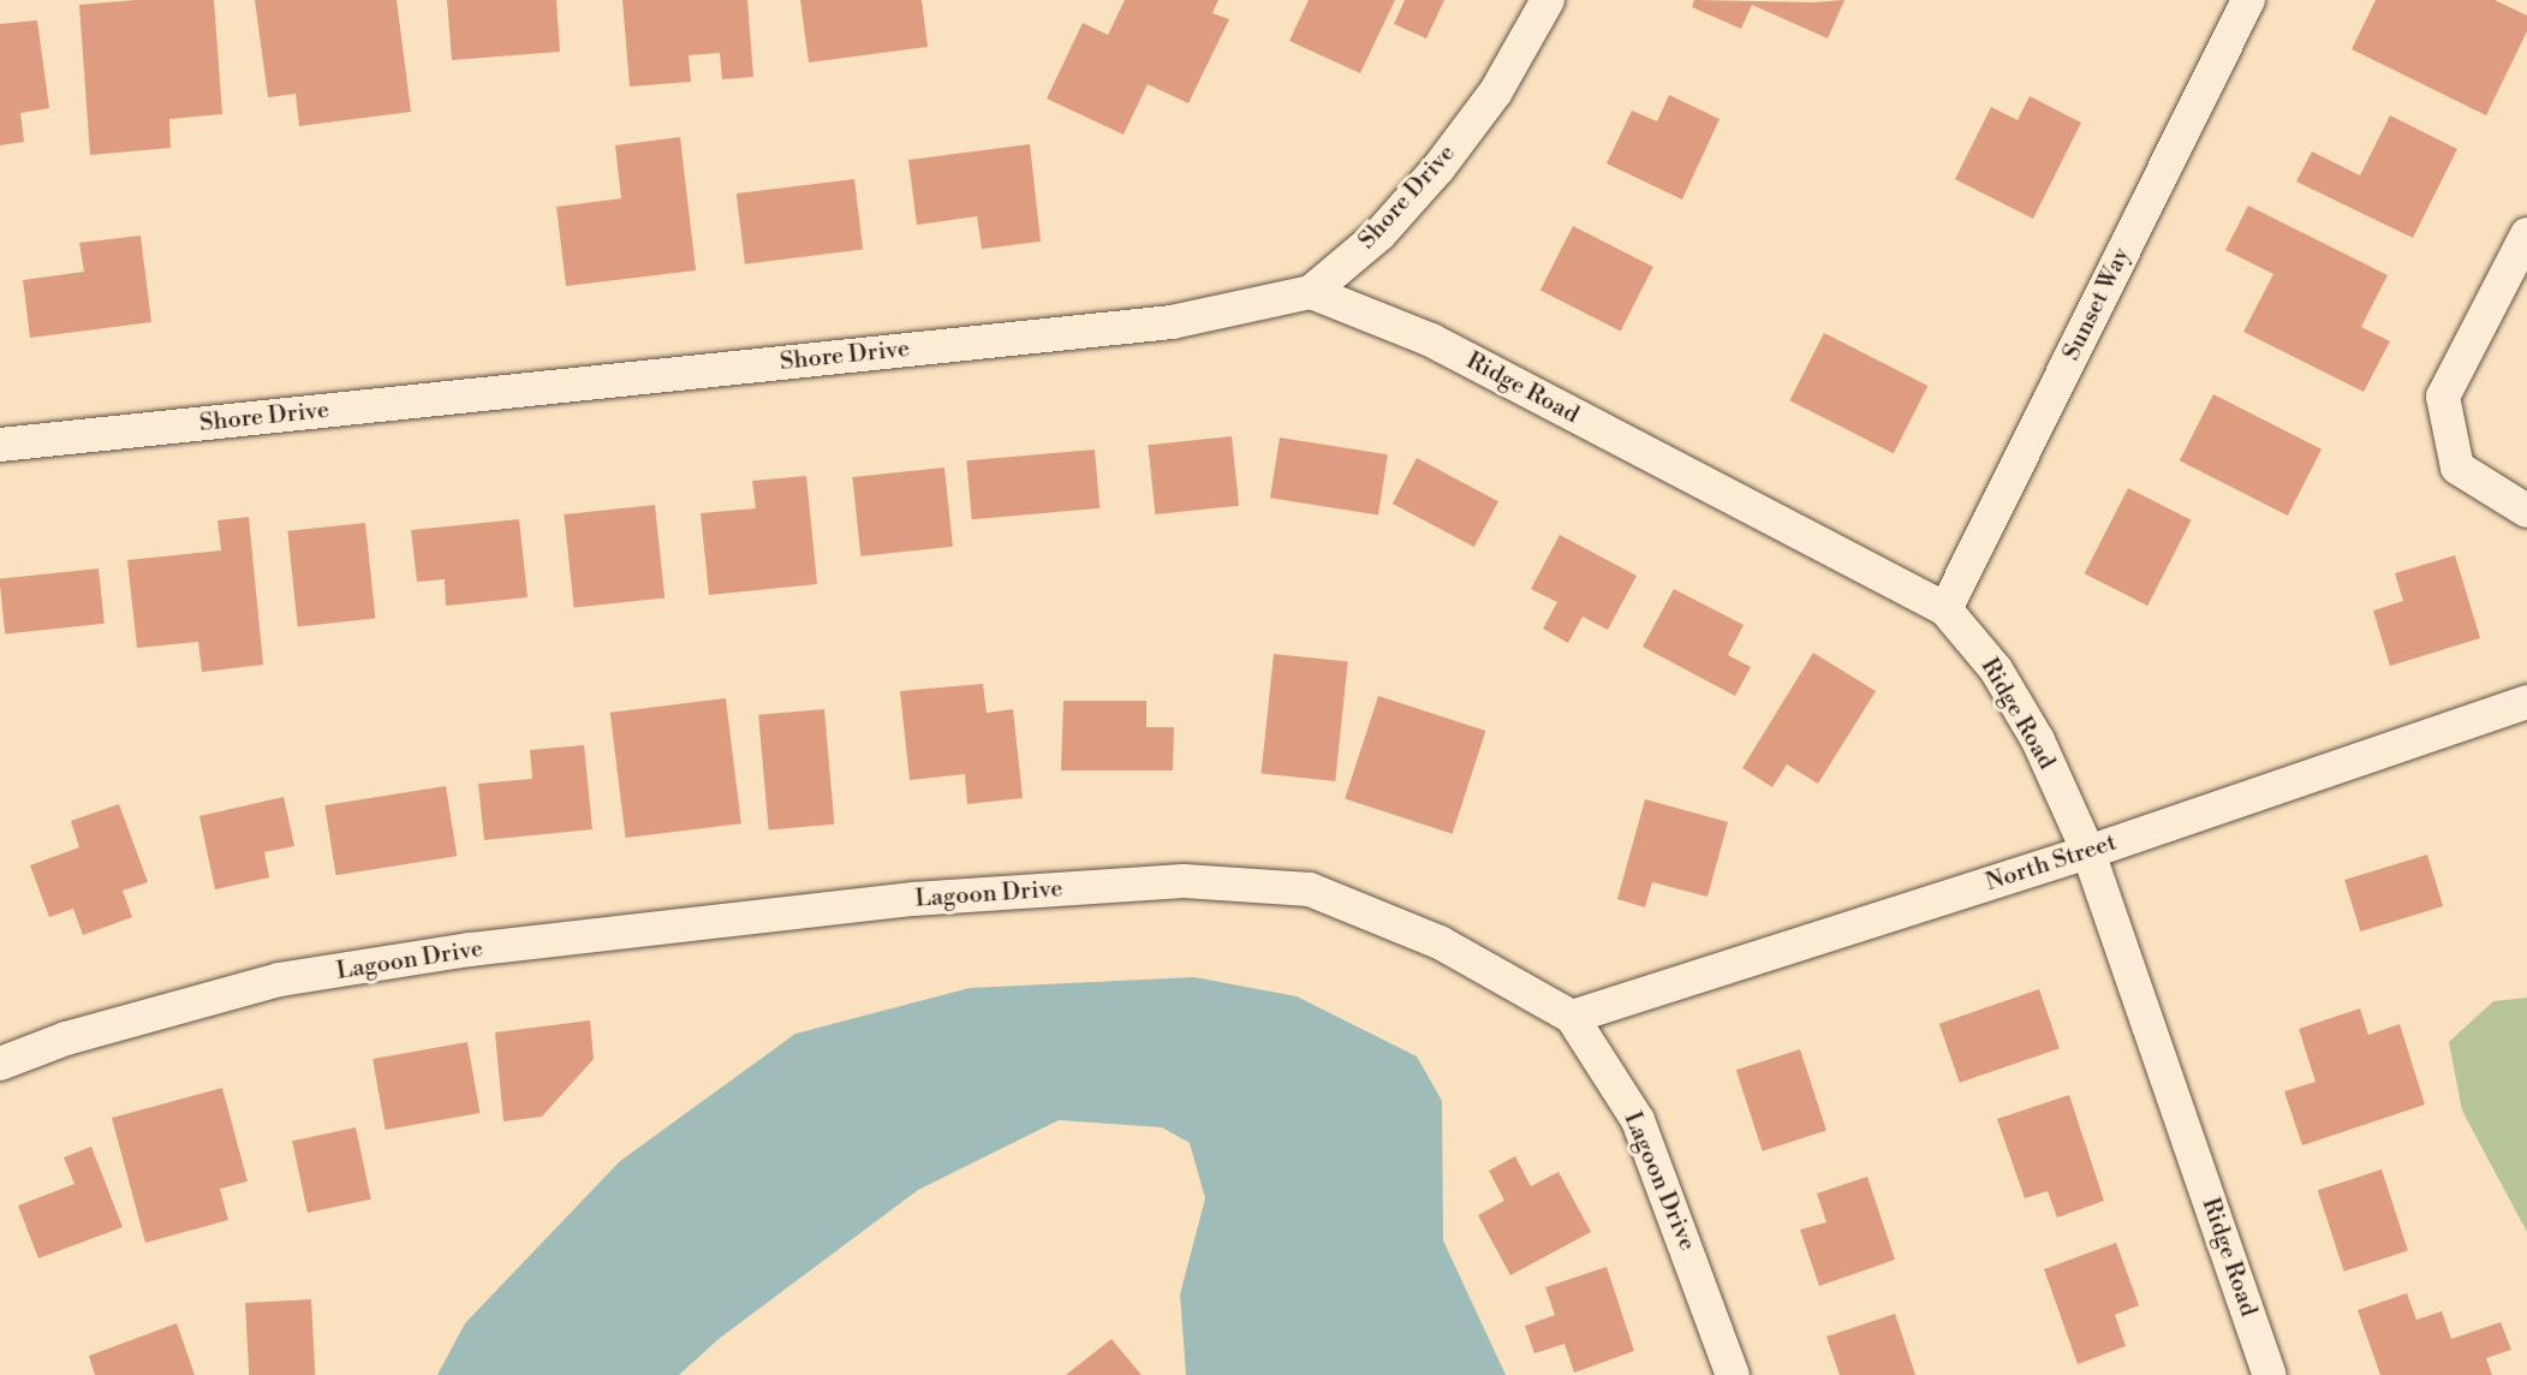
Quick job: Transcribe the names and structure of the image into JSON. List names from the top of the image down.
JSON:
{
  "streets": {
    "street": [
      "Shore Drive",
      "Sunset Way",
      "Ridge Road",
      "North Street",
      "Lagoon Drive"
    ]
  },
  "crossings": [
    ["Shore Drive", "Ridge Road"],
    ["Sunset Way", "Ridge Road"],
    ["Ridge Road", "North Street"],
    ["North Street", "Lagoon Drive"]
  ]
}
